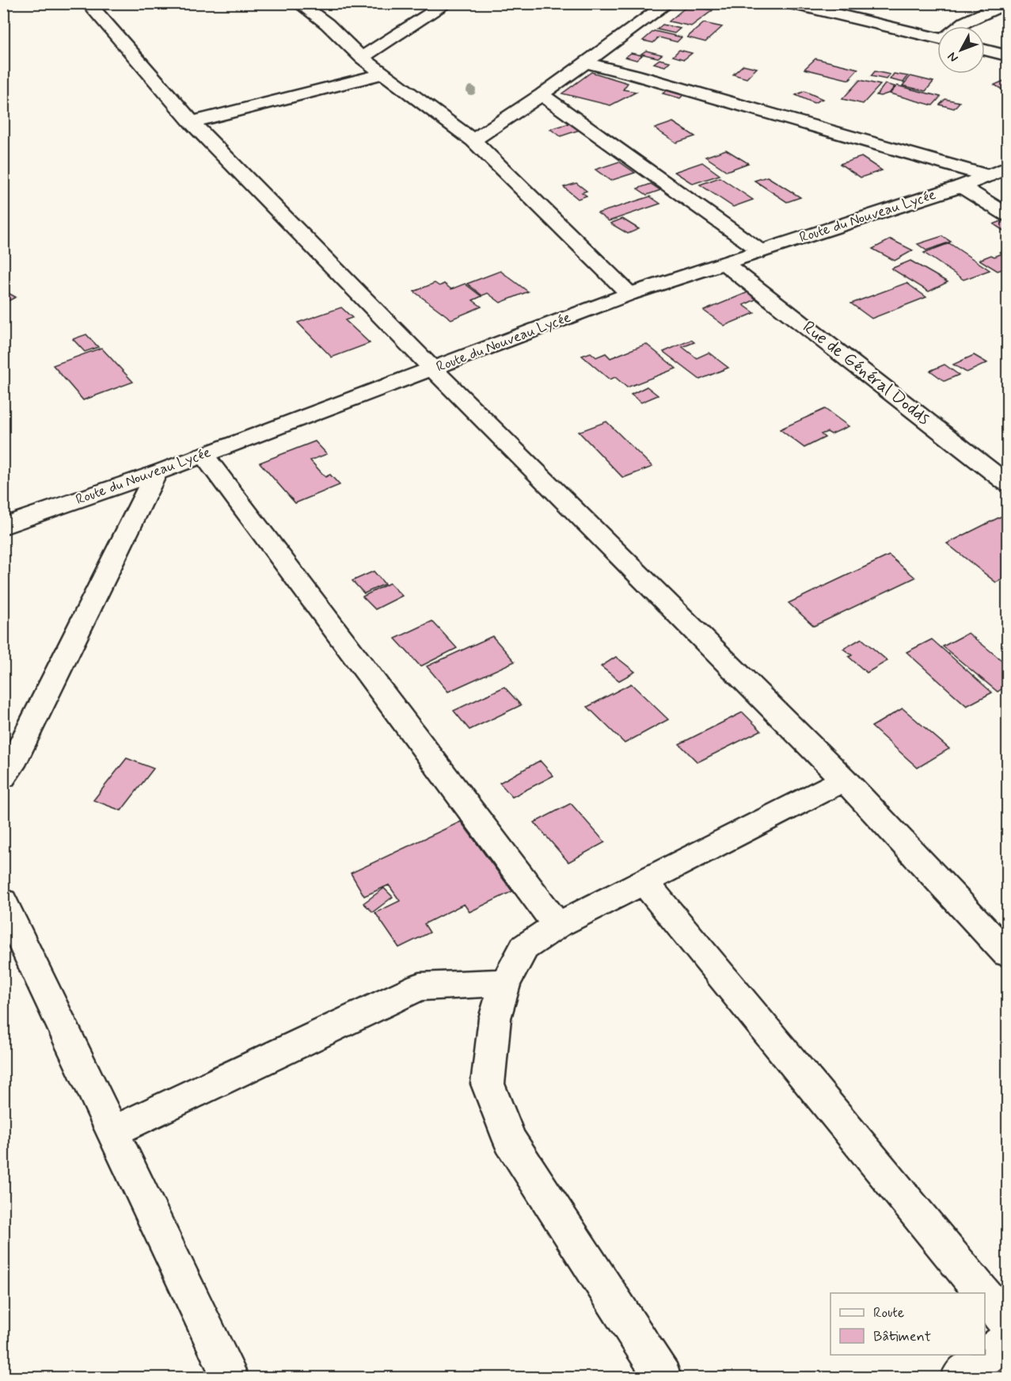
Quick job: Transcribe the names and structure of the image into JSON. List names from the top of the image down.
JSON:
{
  "streets": {
    "street": ["Route du Nouveau Lycée", "Rue de Général Dodds"]
  },
  "crossings": [
    ["Route du Nouveau Lycée", "Rue de Général Dodds"]
  ],
  "legend": ["Route", "Bâtiment"],
  "north": "bottom left"
}
